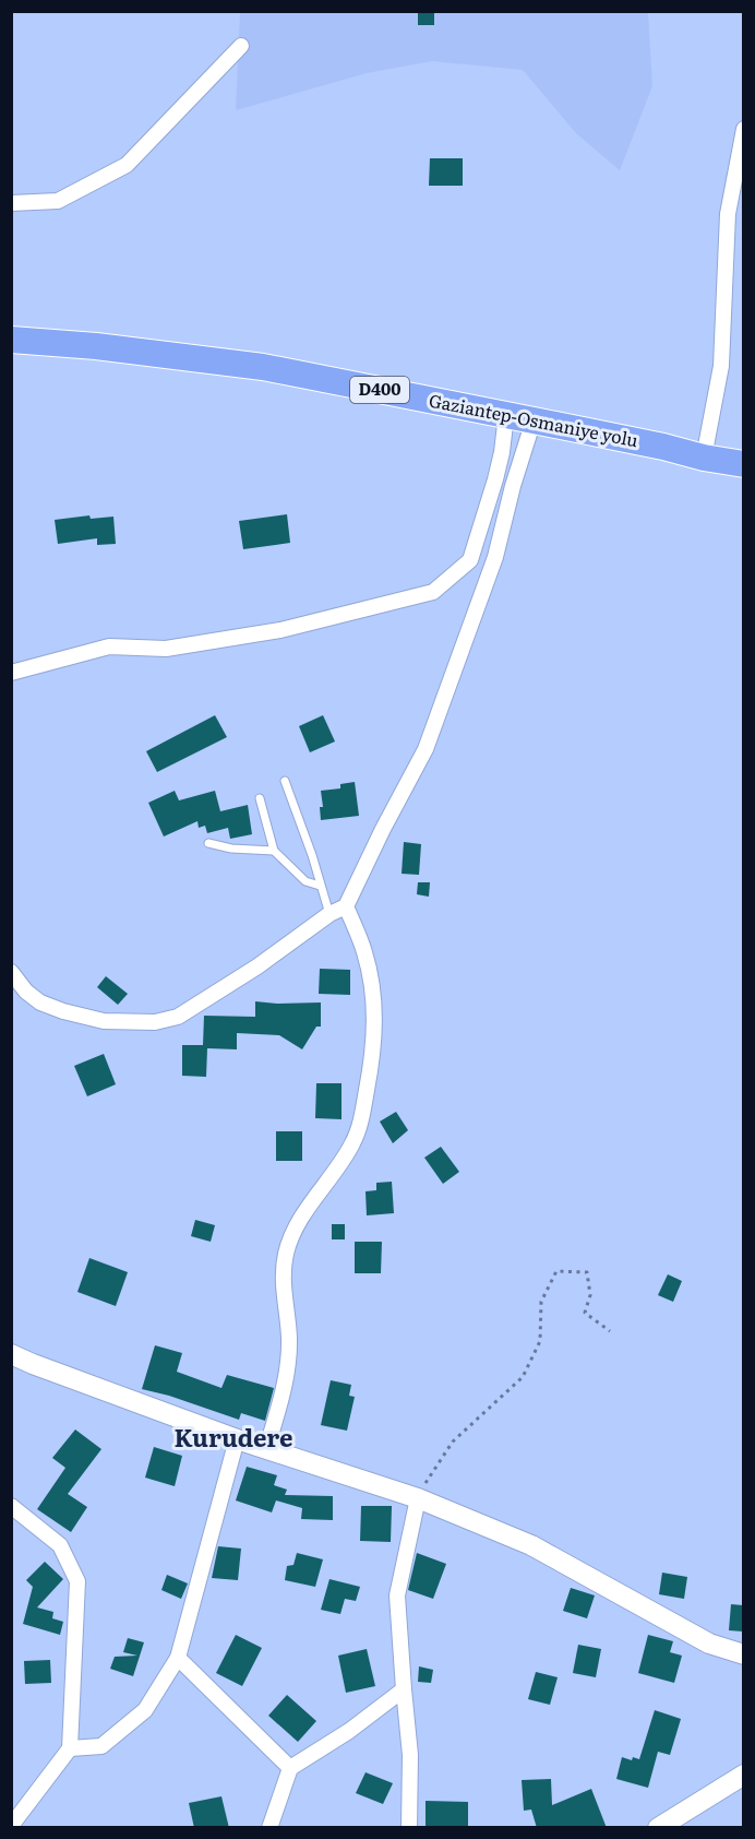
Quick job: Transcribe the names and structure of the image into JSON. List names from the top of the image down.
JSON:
{
  "streets": {
    "highway": ["D400", "Gaziantep-Osmaniye yolu"]
  },
  "districts": ["Kurudere"]
}
